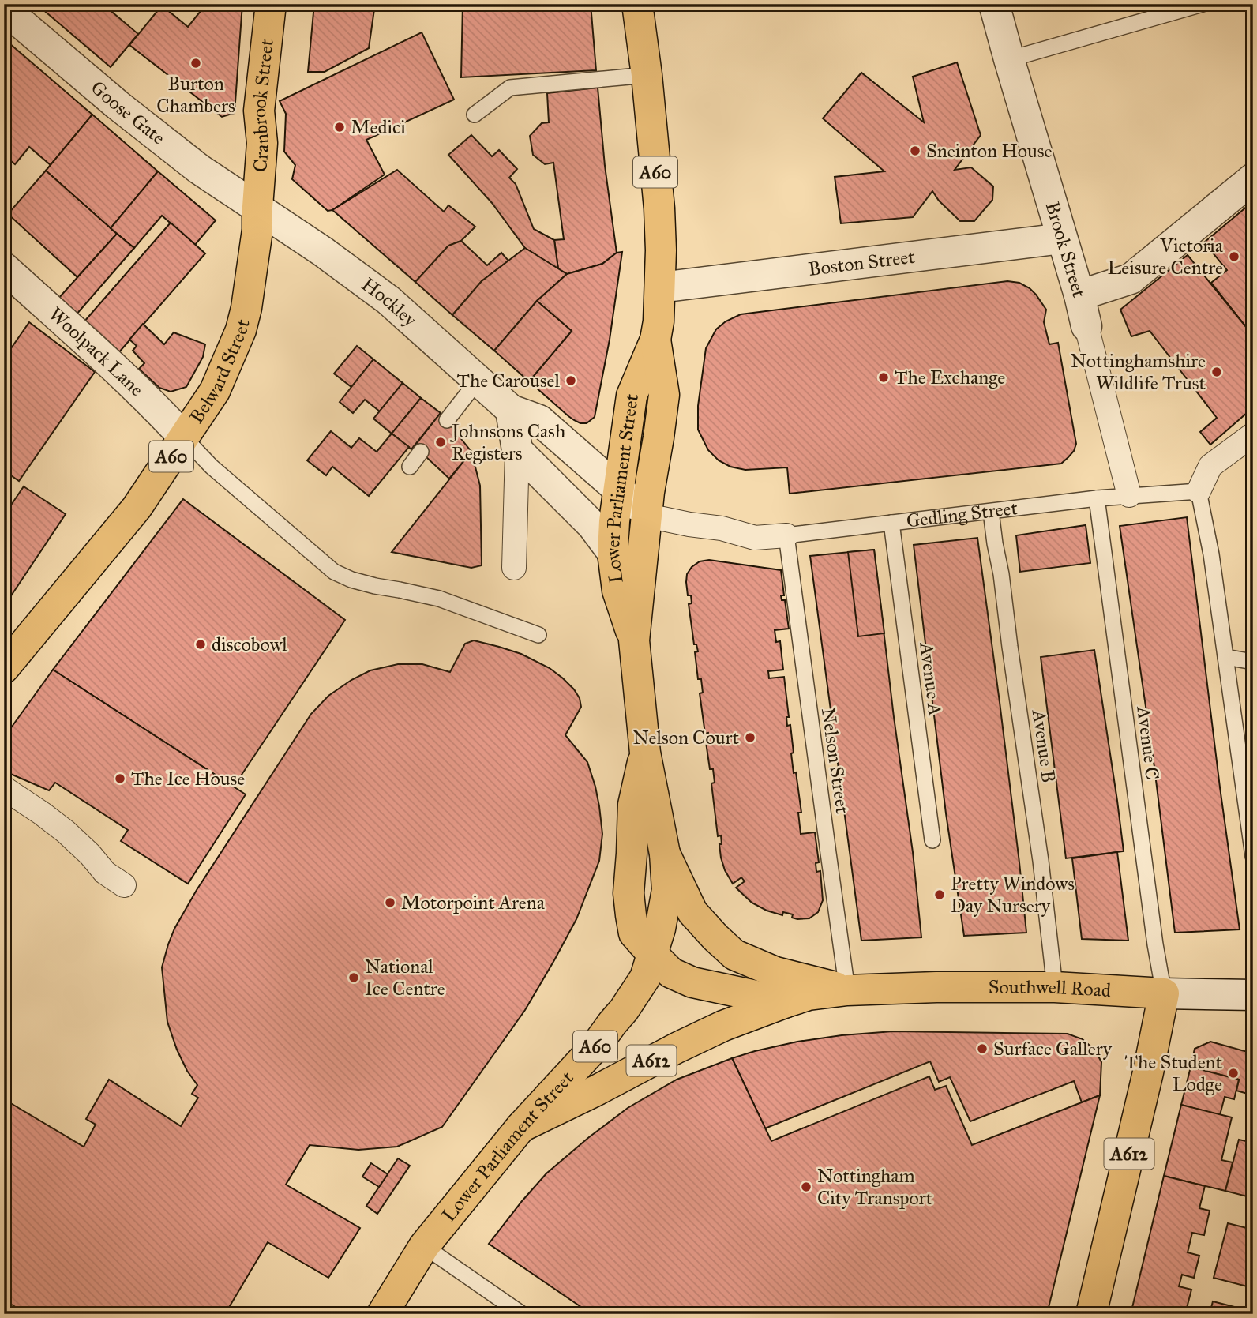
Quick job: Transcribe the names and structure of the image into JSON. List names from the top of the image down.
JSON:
{
  "streets": {
    "main road": [
      "Cranbrook Street",
      "A60",
      "Belward Street",
      "Lower Parliament Street",
      "Southwell Road",
      "A612"
    ],
    "street": [
      "Goose Gate",
      "Brook Street",
      "Boston Street",
      "Hockley",
      "Woolpack Lane",
      "Gedling Street"
    ],
    "lane": [
      "Avenue A",
      "Avenue C",
      "Avenue B",
      "Nelson Street"
    ]
  },
  "crossings": [
    ["Cranbrook Street", "Goose Gate"],
    ["Cranbrook Street", "Hockley"],
    ["Cranbrook Street", "Belward Street"],
    ["Goose Gate", "Hockley"],
    ["Goose Gate", "Belward Street"],
    ["A60", "Lower Parliament Street"],
    ["A60", "A612"],
    ["Brook Street", "Boston Street"],
    ["Brook Street", "Gedling Street"],
    ["Boston Street", "Lower Parliament Street"],
    ["Hockley", "Belward Street"],
    ["Hockley", "Lower Parliament Street"],
    ["Hockley", "Gedling Street"],
    ["Woolpack Lane", "Belward Street"],
    ["Lower Parliament Street", "Gedling Street"],
    ["Lower Parliament Street", "Southwell Road"],
    ["Lower Parliament Street", "A612"],
    ["Gedling Street", "Avenue A"],
    ["Gedling Street", "Avenue C"],
    ["Gedling Street", "Avenue B"],
    ["Gedling Street", "Nelson Street"],
    ["Avenue C", "Southwell Road"],
    ["Avenue C", "A612"],
    ["Avenue B", "Southwell Road"],
    ["Nelson Street", "Southwell Road"],
    ["Southwell Road", "A612"]
  ],
  "places": [
    "Burton Chambers",
    "Medici",
    "Sneinton House",
    "Victoria Leisure Centre",
    "Nottinghamshire Wildlife Trust",
    "The Exchange",
    "The Carousel",
    "Johnsons Cash Registers",
    "discobowl",
    "Nelson Court",
    "The Ice House",
    "Pretty Windows Day Nursery",
    "Motorpoint Arena",
    "National Ice Centre",
    "Surface Gallery",
    "The Student Lodge",
    "Nottingham City Transport"
  ]
}
